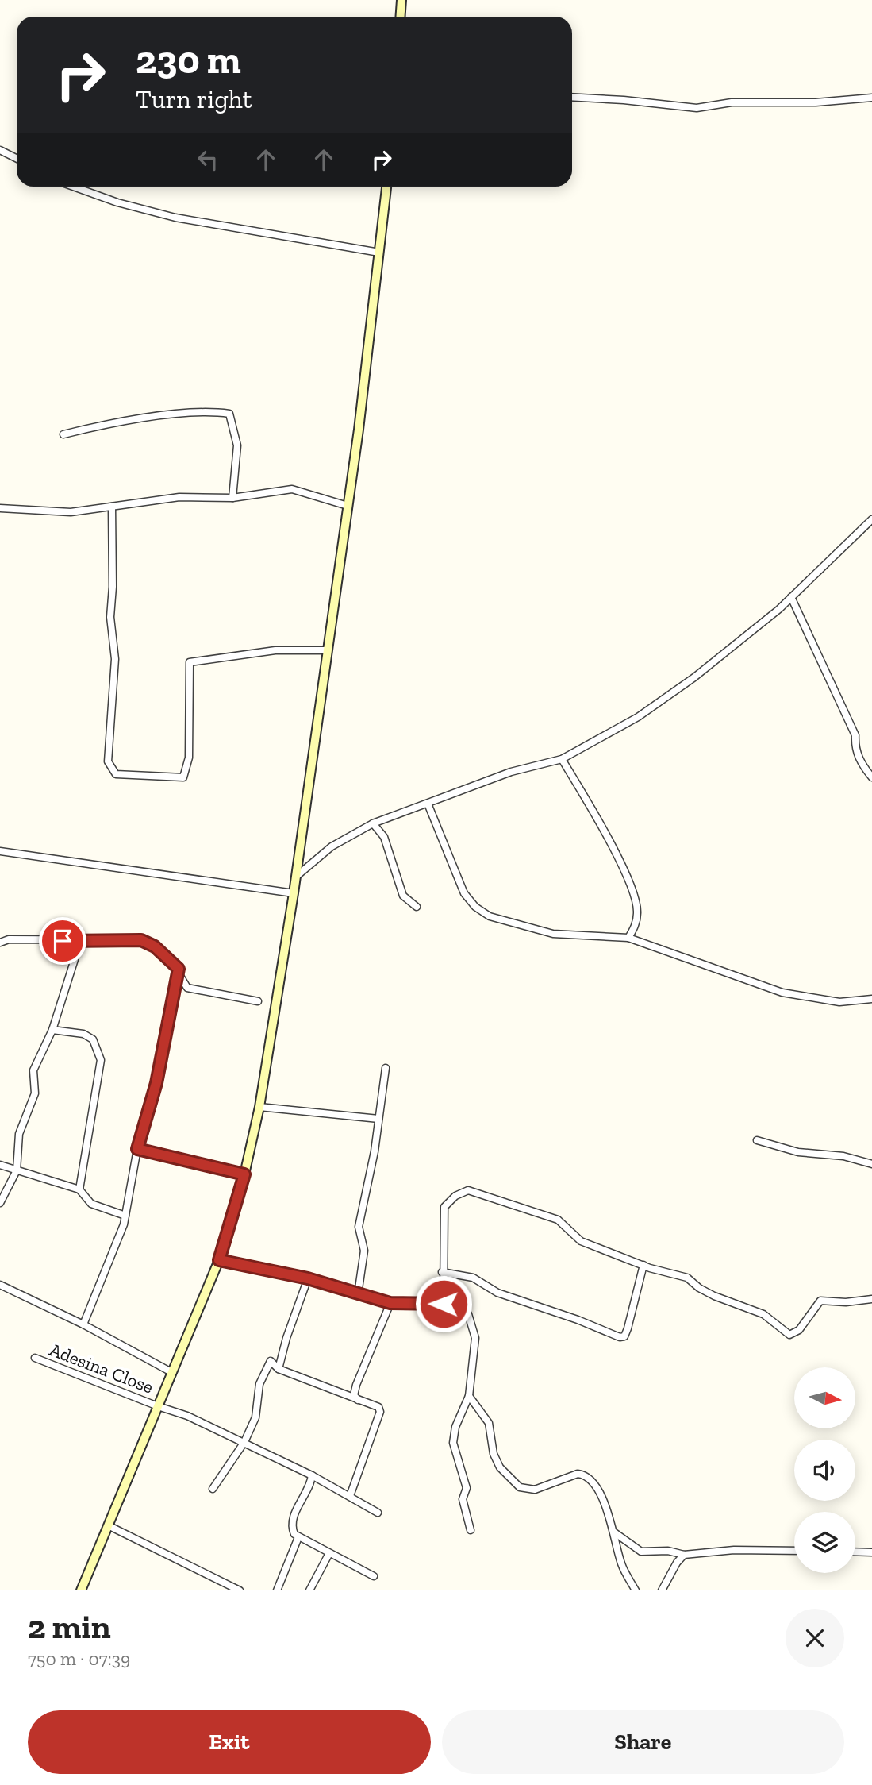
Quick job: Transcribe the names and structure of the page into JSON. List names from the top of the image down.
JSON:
{
  "streets": {
    "street": ["Adesina Close"]
  },
  "north": "right",
  "page": {
    "turn": ["230 m", "Turn right"],
    "heading": ["2 min", "750 m · 07:39"],
    "buttons": ["Exit", "Share"]
  }
}
